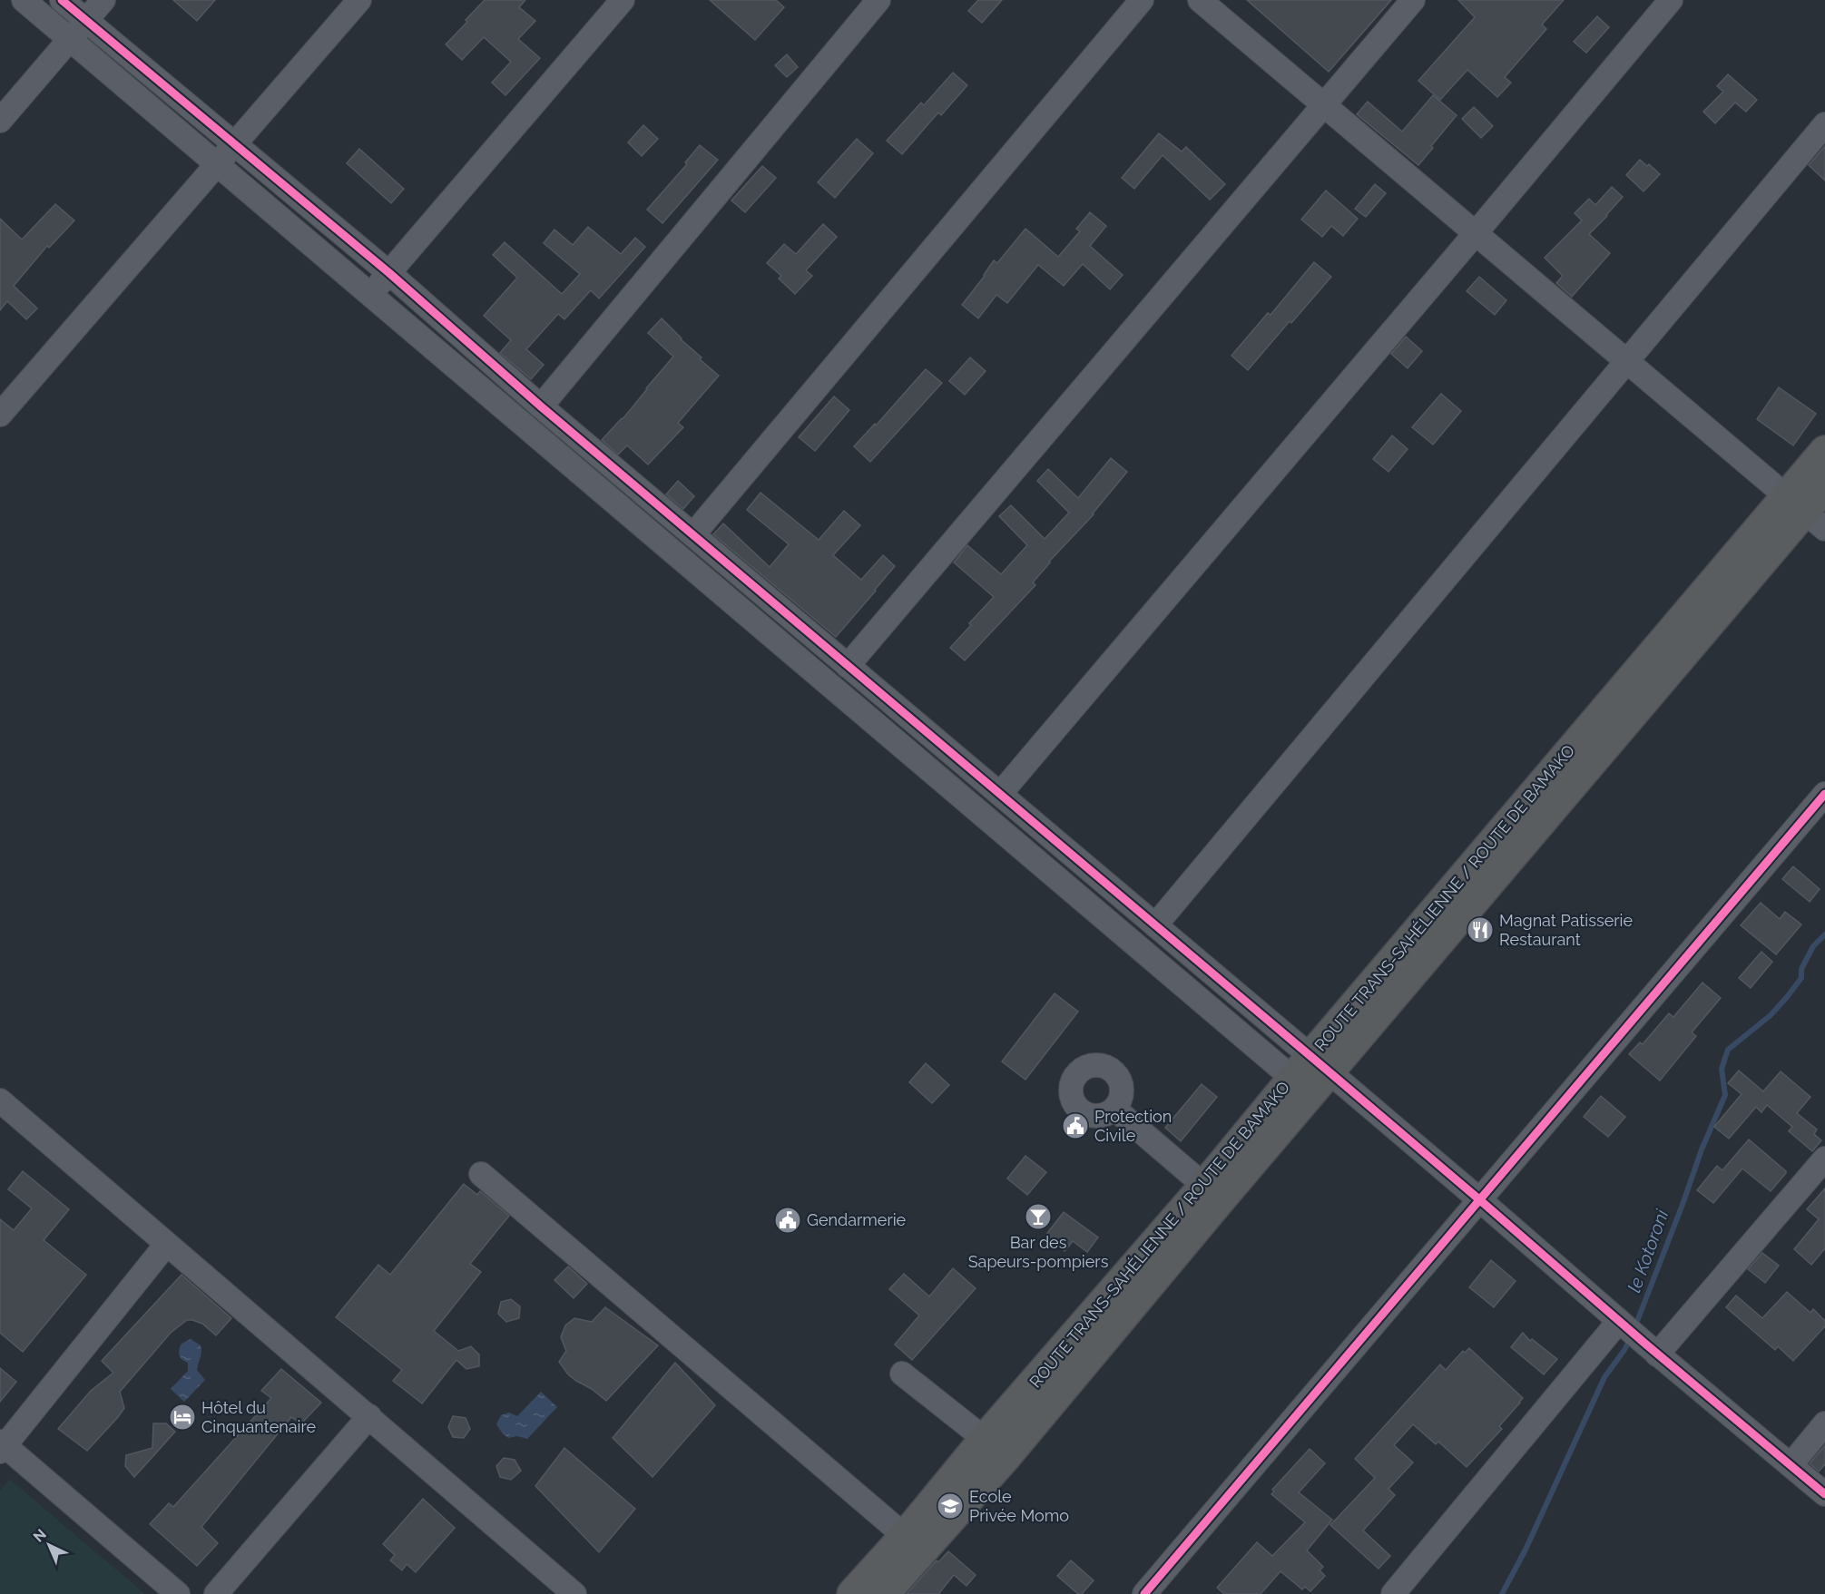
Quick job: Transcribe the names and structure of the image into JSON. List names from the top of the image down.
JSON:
{
  "streets": {
    "highway": ["ROUTE TRANS-SAHÉLIENNE / ROUTE DE BAMAKO"]
  },
  "water": ["le Kotoroni"],
  "places": {
    "restaurant": ["Magnat Patisserie Restaurant"],
    "public building": ["Protection Civile", "Gendarmerie"],
    "bar": ["Bar des Sapeurs-pompiers"],
    "hotel": ["Hôtel du Cinquantenaire"],
    "school or university": ["Ecole Privée Momo"]
  },
  "north": "top left"
}
